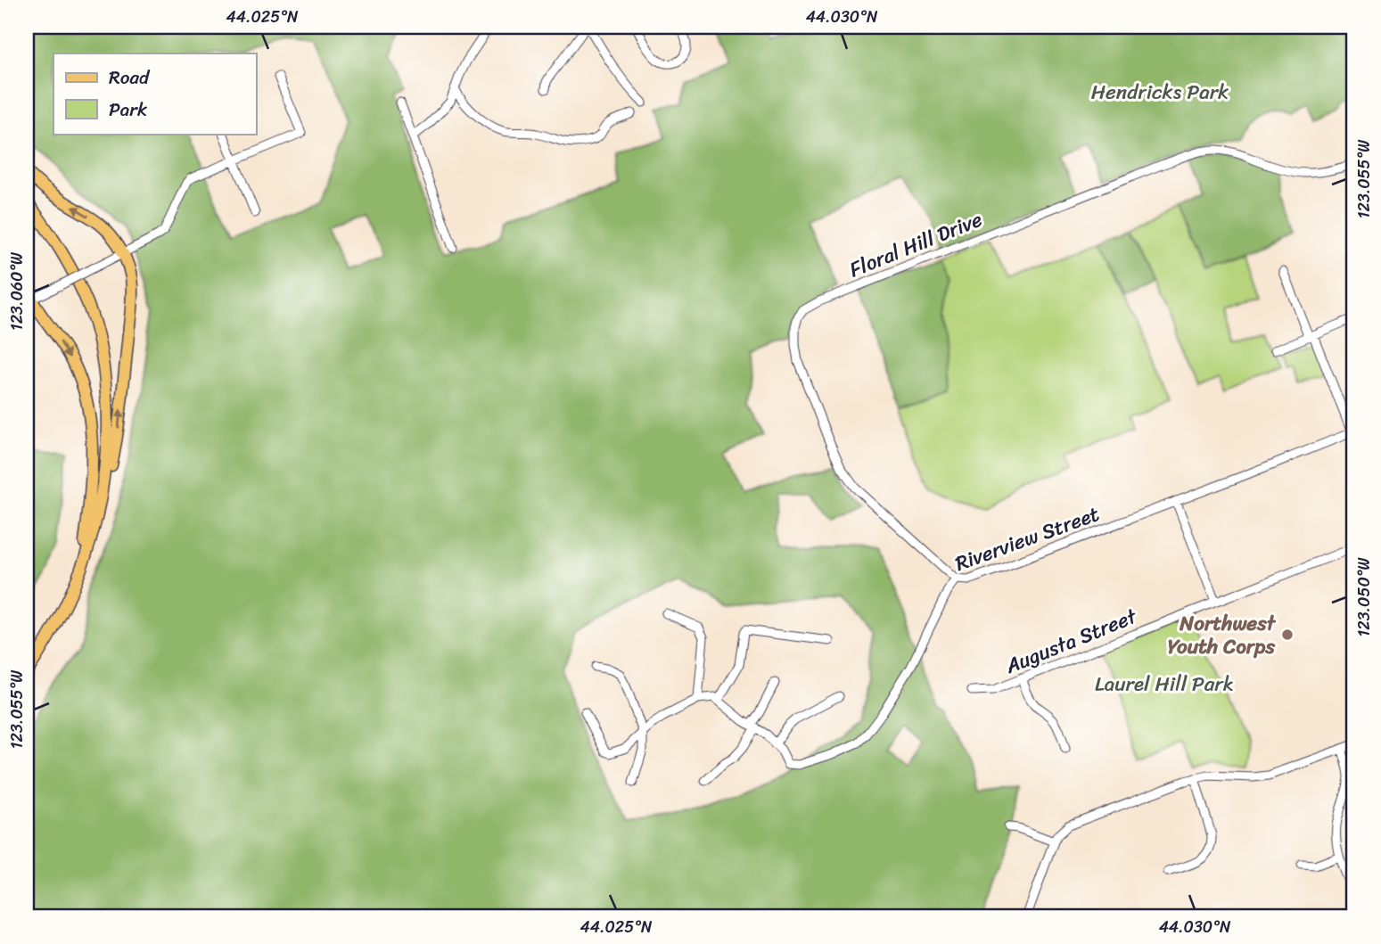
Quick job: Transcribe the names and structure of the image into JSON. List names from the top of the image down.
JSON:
{
  "streets": {
    "street": ["Floral Hill Drive", "Riverview Street", "Augusta Street"]
  },
  "crossings": [
    ["Floral Hill Drive", "Riverview Street"]
  ],
  "parks": ["Hendricks Park", "Laurel Hill Park"],
  "places": ["Northwest Youth Corps"],
  "legend": ["Road", "Park"],
  "coordinates": [
    "44.025°N",
    "44.030°N",
    "123.055°W",
    "123.060°W",
    "123.050°W"
  ]
}
